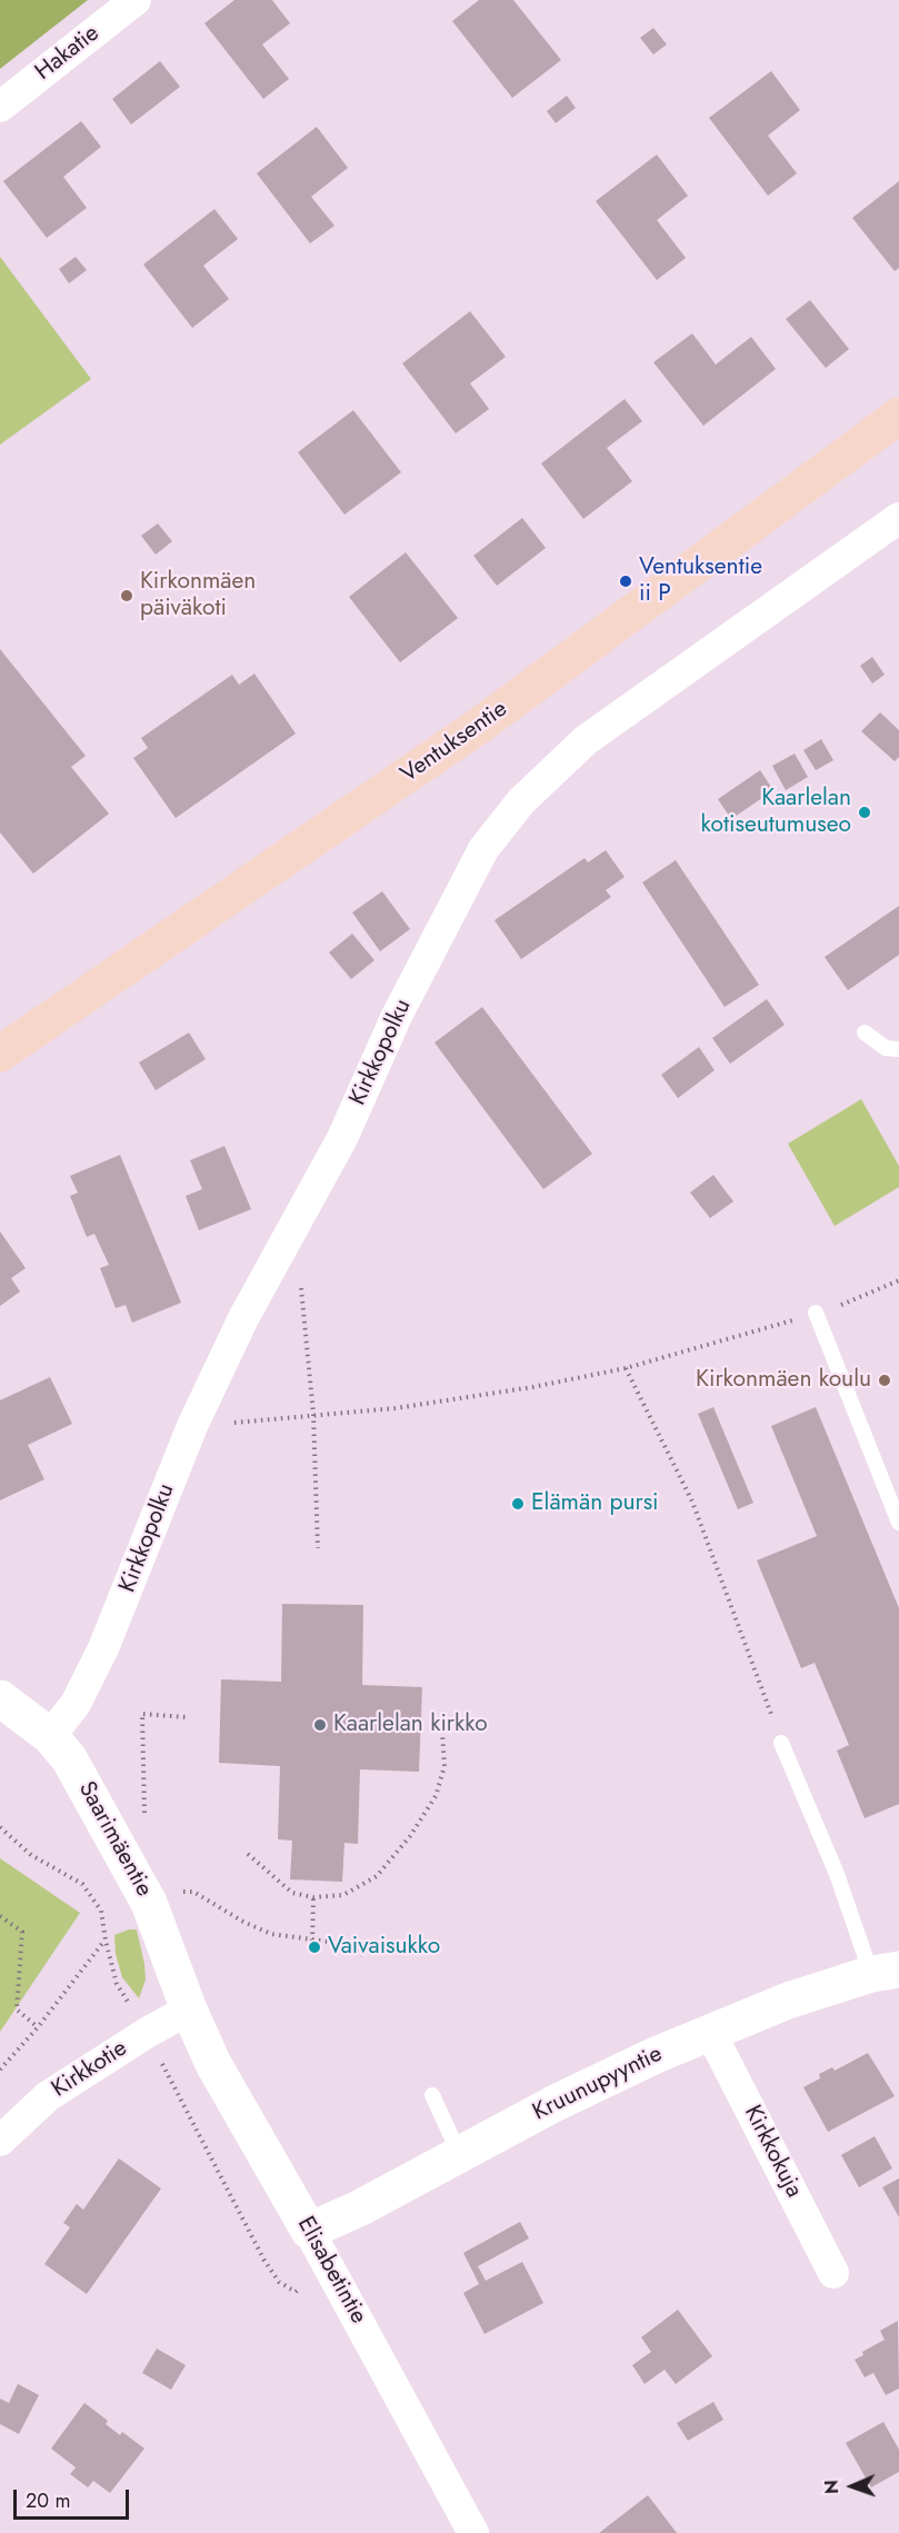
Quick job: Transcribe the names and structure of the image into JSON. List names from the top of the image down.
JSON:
{
  "streets": {
    "main road": ["Ventuksentie"],
    "street": [
      "Hakatie",
      "Kirkkopolku",
      "Saarimäentie",
      "Kirkkotie",
      "Kruunupyyntie",
      "Kirkkokuja",
      "Elisabetintie"
    ]
  },
  "crossings": [
    ["Kirkkopolku", "Saarimäentie"],
    ["Saarimäentie", "Kirkkotie"],
    ["Saarimäentie", "Elisabetintie"],
    ["Kirkkotie", "Elisabetintie"],
    ["Kruunupyyntie", "Kirkkokuja"],
    ["Kruunupyyntie", "Elisabetintie"]
  ],
  "places": [
    "Ventuksentie ii P",
    "Kirkonmäen päiväkoti",
    "Kaarlelan kotiseutumuseo",
    "Kirkonmäen koulu",
    "Elämän pursi",
    "Kaarlelan kirkko",
    "Vaivaisukko"
  ],
  "scale_bar": "20 m",
  "north": "left"
}
